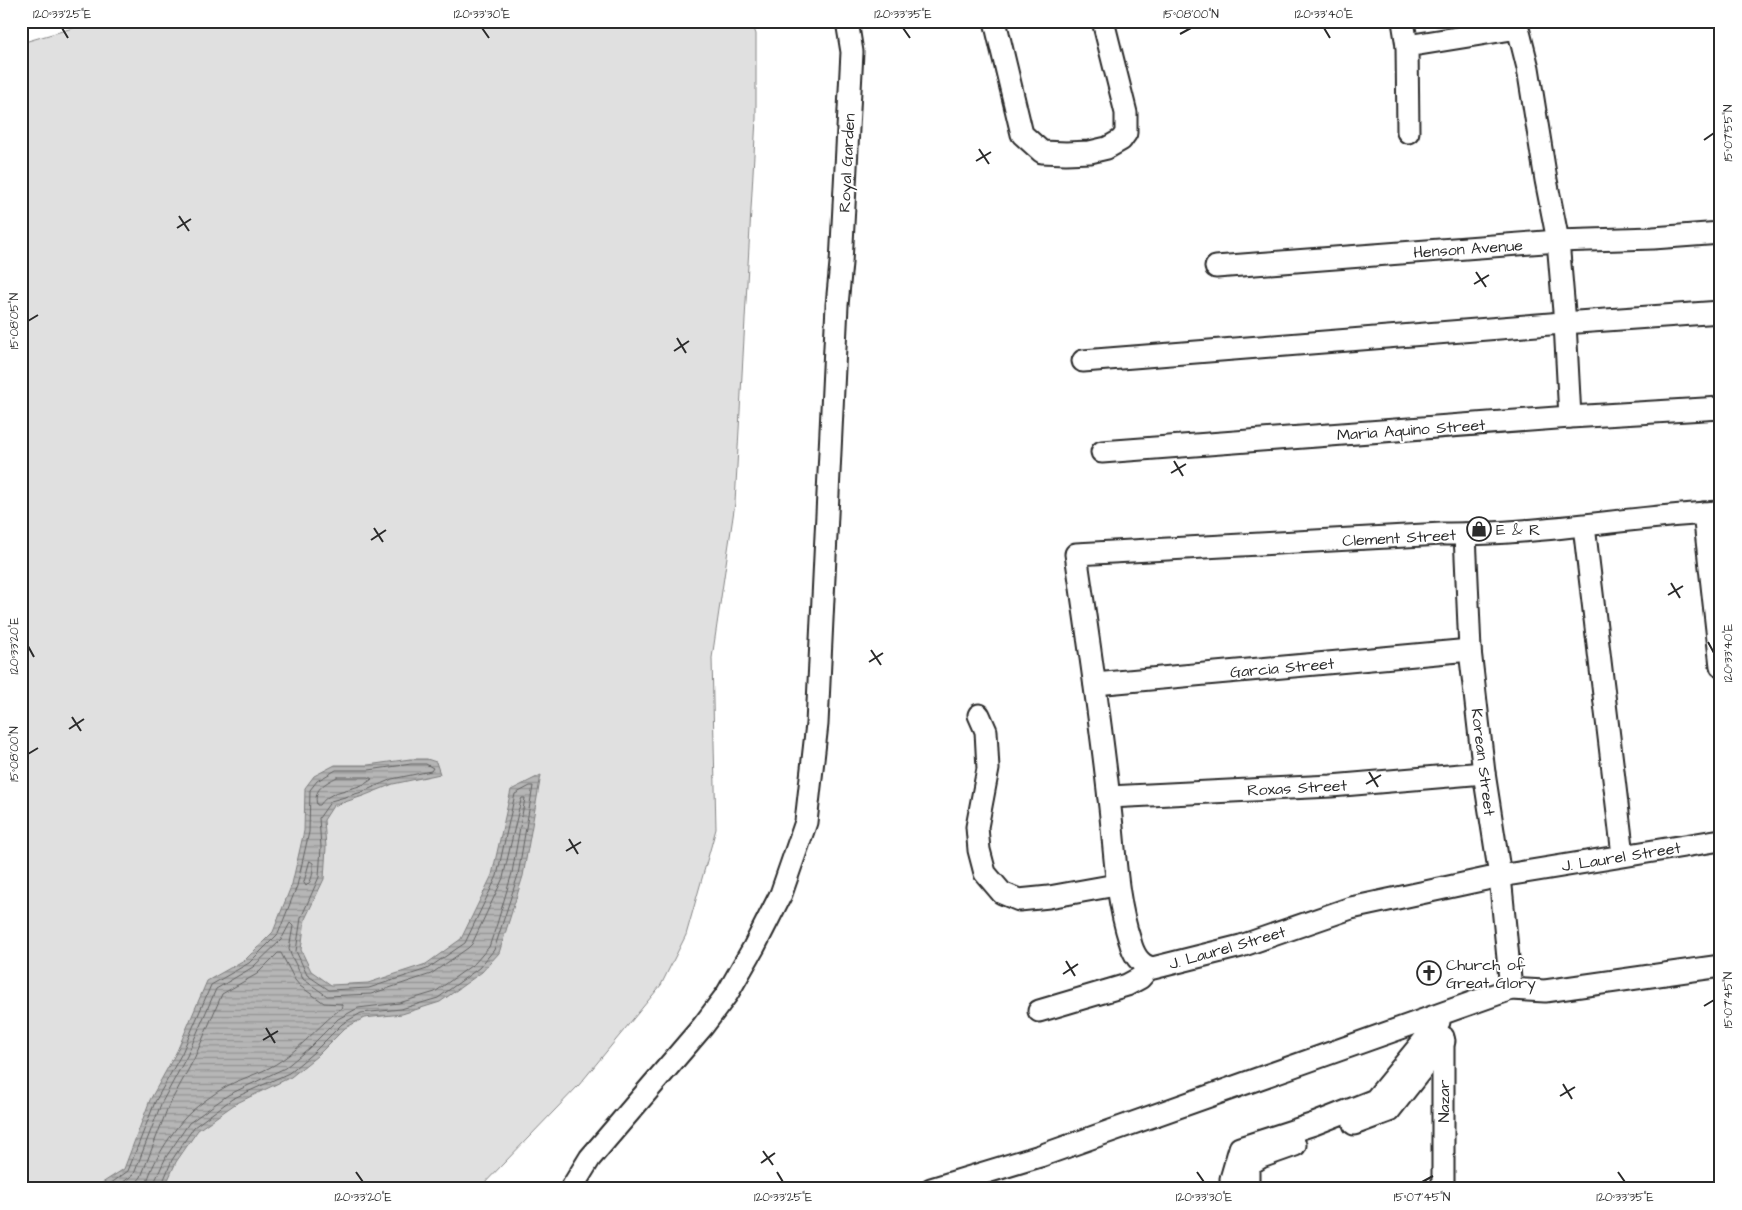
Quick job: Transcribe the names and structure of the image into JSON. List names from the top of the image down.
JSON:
{
  "streets": {
    "street": [
      "Royal Garden",
      "Henson Avenue",
      "Maria Aquino Street",
      "Clement Street",
      "Garcia Street",
      "Korean Street",
      "Roxas Street",
      "J. Laurel Street",
      "Nazar"
    ]
  },
  "crossings": [
    ["Clement Street", "Korean Street"],
    ["Clement Street", "J. Laurel Street"],
    ["Garcia Street", "Korean Street"],
    ["Garcia Street", "J. Laurel Street"],
    ["Korean Street", "Roxas Street"],
    ["Korean Street", "J. Laurel Street"],
    ["Roxas Street", "J. Laurel Street"]
  ],
  "places": {
    "shop": ["E & R"],
    "church": ["Church of Great Glory"]
  },
  "coordinates": [
    "120°33'25\"E",
    "120°33'30\"E",
    "120°33'35\"E",
    "15°08'00\"N",
    "120°33'40\"E",
    "15°07'55\"N",
    "15°08'05\"N",
    "120°33'20\"E",
    "15°07'45\"N"
  ]
}
